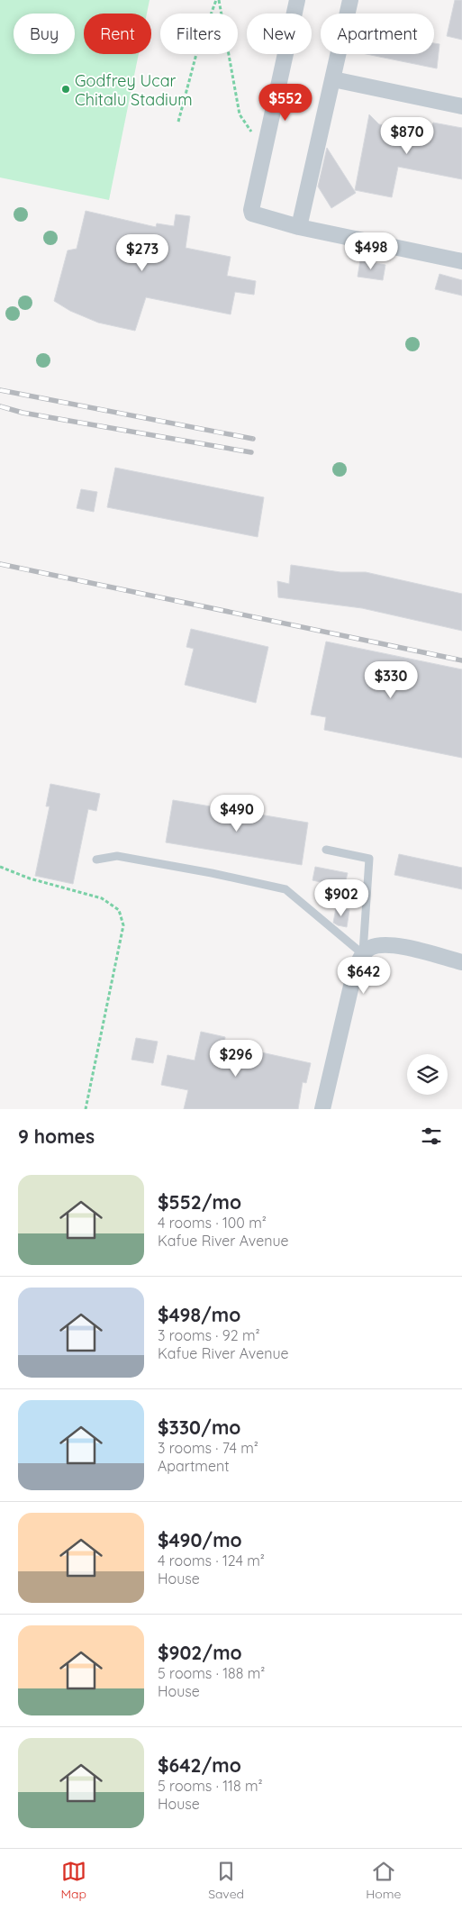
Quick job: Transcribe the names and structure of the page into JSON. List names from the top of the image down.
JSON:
{
  "places": ["Godfrey Ucar Chitalu Stadium"],
  "page": {
    "chip": [
      "Buy",
      "Rent",
      "Filters",
      "New",
      "Apartment"
    ],
    "price": [
      "$552",
      "$870",
      "$498",
      "$273",
      "$330",
      "$490",
      "$902",
      "$642",
      "$296"
    ],
    "heading": "9 homes",
    "list": [
      {
        "name": "$552/mo",
        "note": "4 rooms · 100 m² · Kafue River Avenue"
      },
      {
        "name": "$498/mo",
        "note": "3 rooms · 92 m² · Kafue River Avenue"
      },
      {
        "name": "$330/mo",
        "note": "3 rooms · 74 m² · Apartment"
      },
      {
        "name": "$490/mo",
        "note": "4 rooms · 124 m² · House"
      },
      {
        "name": "$902/mo",
        "note": "5 rooms · 188 m² · House"
      },
      {
        "name": "$642/mo",
        "note": "5 rooms · 118 m² · House"
      }
    ],
    "tabs": ["Map", "Saved", "Home"]
  }
}
